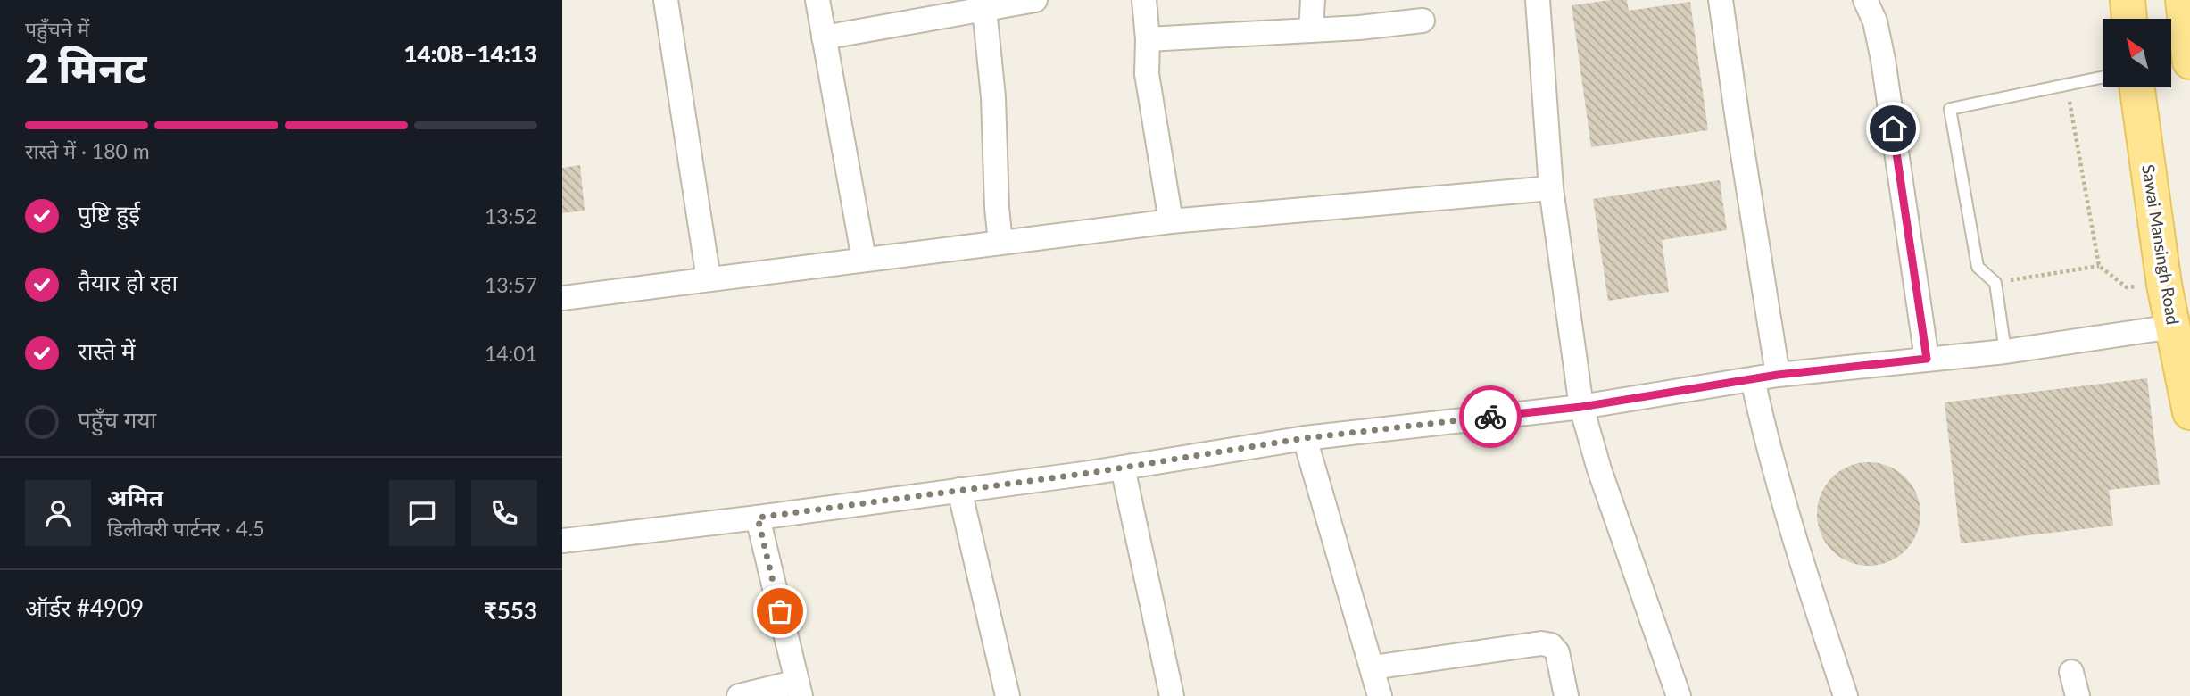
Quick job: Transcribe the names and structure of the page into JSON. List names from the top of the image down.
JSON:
{
  "streets": {
    "main road": ["Sawai Mansingh Road"]
  },
  "north": "top left",
  "page": {
    "heading": ["2 मिनट", "पहुँचने में", "14:08–14:13"],
    "panel": [
      "अमित",
      "डिलीवरी पार्टनर · 4.5",
      "ऑर्डर #4909",
      "₹553"
    ],
    "bar": "रास्ते में · 180 m",
    "list": [
      ["पुष्टि हुई", "13:52"],
      ["तैयार हो रहा", "13:57"],
      ["रास्ते में", "14:01"],
      "पहुँच गया"
    ]
  }
}
